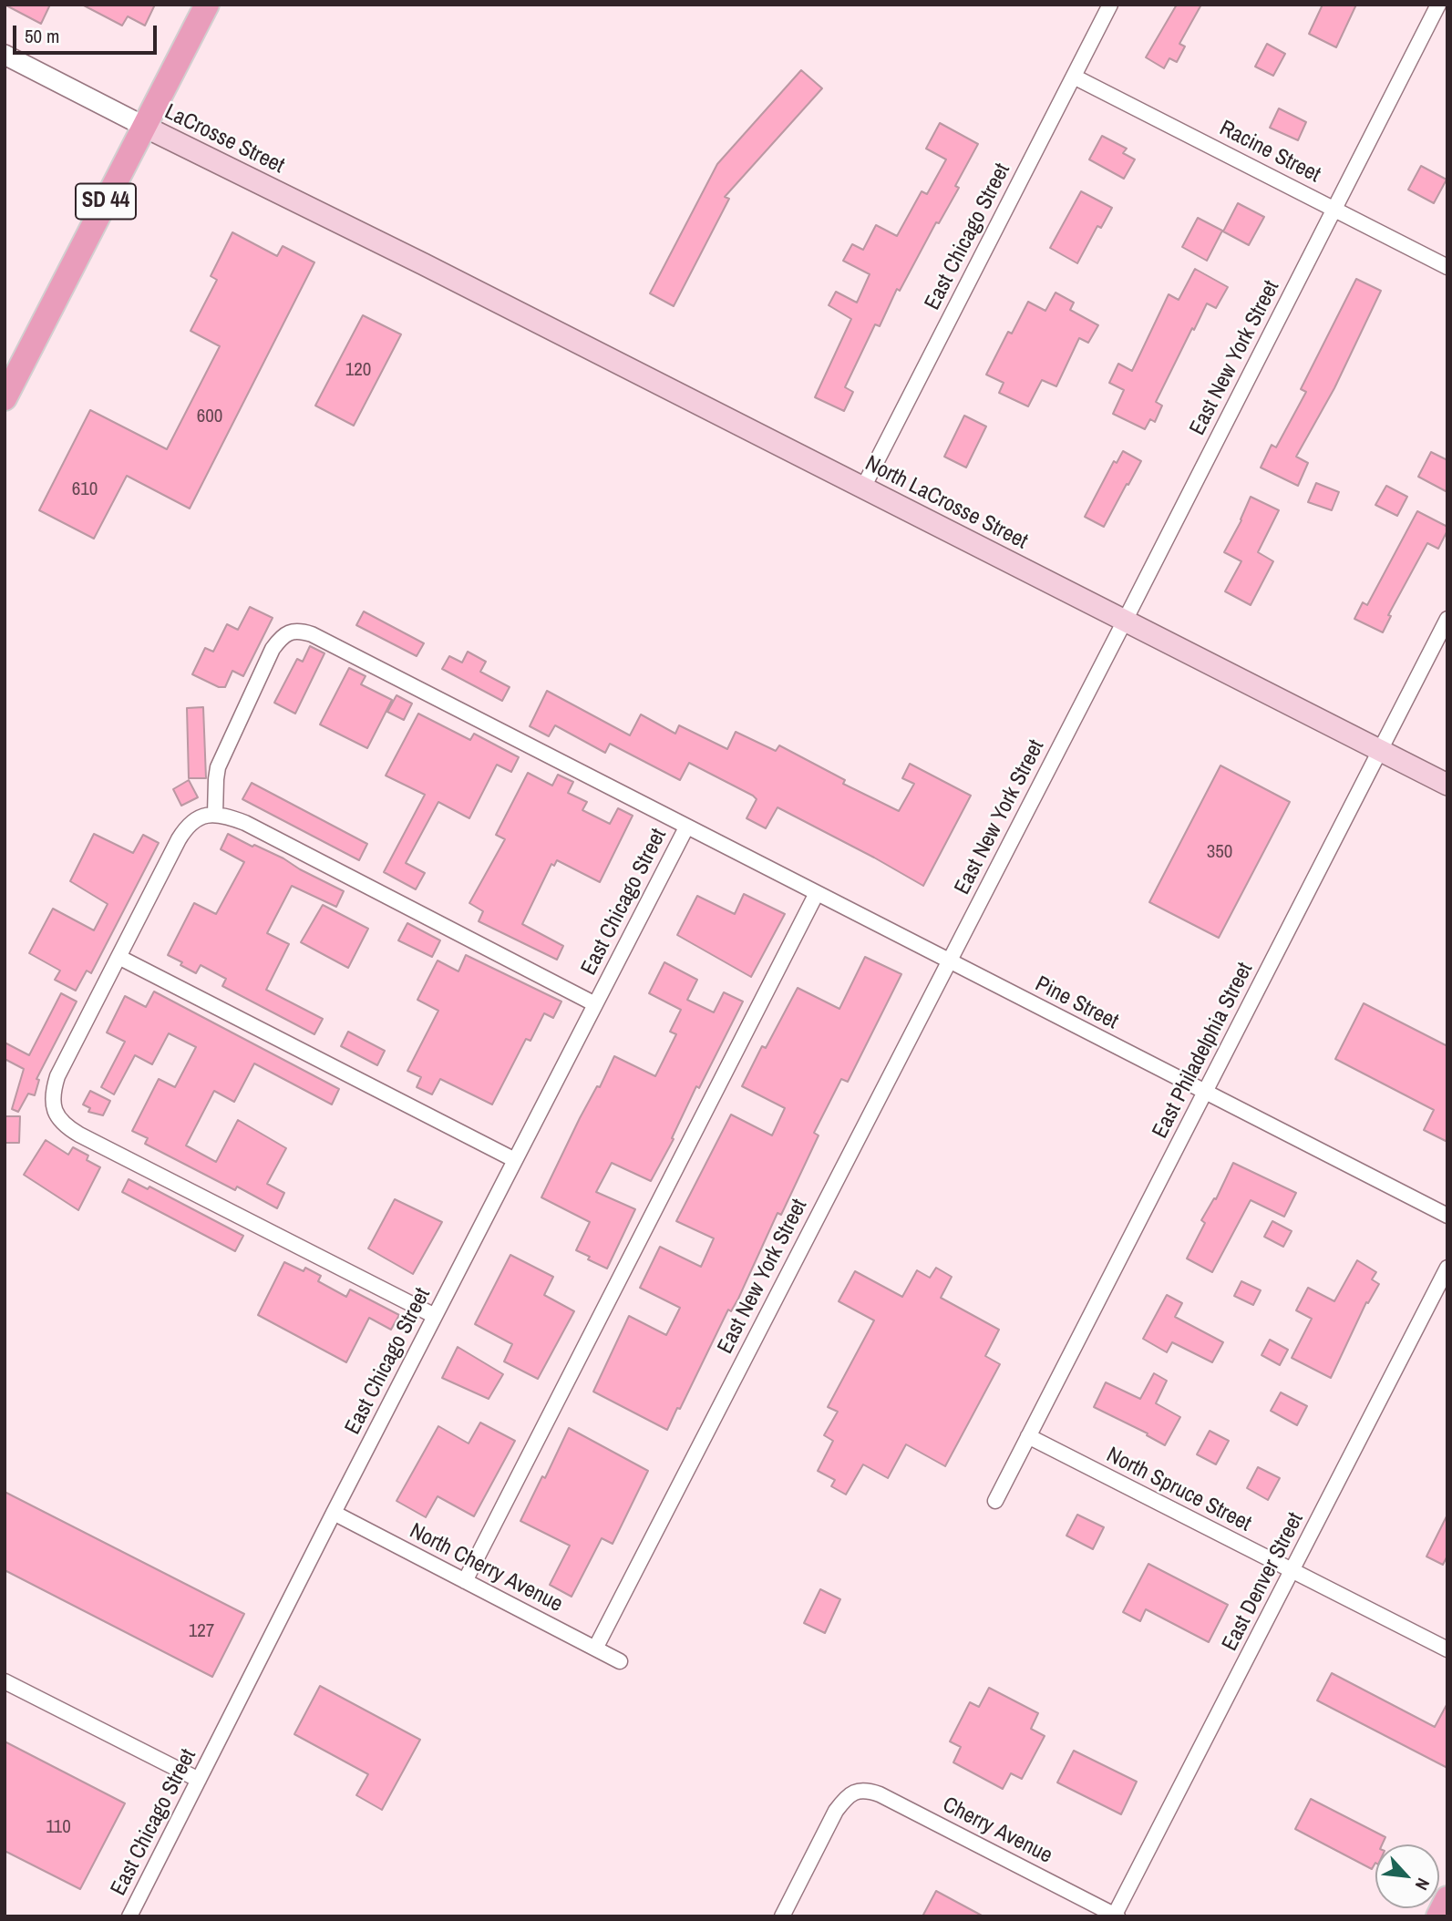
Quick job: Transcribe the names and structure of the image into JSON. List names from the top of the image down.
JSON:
{
  "streets": {
    "main road": ["LaCrosse Street", "SD 44", "North LaCrosse Street"],
    "street": [
      "Racine Street",
      "East Chicago Street",
      "East New York Street",
      "Pine Street",
      "East Philadelphia Street",
      "North Spruce Street",
      "North Cherry Avenue",
      "East Denver Street",
      "Cherry Avenue"
    ]
  },
  "crossings": [
    ["LaCrosse Street", "SD 44"],
    ["LaCrosse Street", "North LaCrosse Street"],
    ["Racine Street", "East Chicago Street"],
    ["Racine Street", "East New York Street"],
    ["East Chicago Street", "North LaCrosse Street"],
    ["East Chicago Street", "Pine Street"],
    ["East Chicago Street", "North Cherry Avenue"],
    ["East New York Street", "North LaCrosse Street"],
    ["East New York Street", "Pine Street"],
    ["East New York Street", "North Cherry Avenue"],
    ["North LaCrosse Street", "East Philadelphia Street"],
    ["Pine Street", "East Philadelphia Street"],
    ["East Philadelphia Street", "North Spruce Street"],
    ["North Spruce Street", "East Denver Street"],
    ["East Denver Street", "Cherry Avenue"]
  ],
  "house_numbers": [
    "120",
    "600",
    "610",
    "350",
    "127",
    "110"
  ],
  "scale_bar": "50 m",
  "north": "bottom right"
}
